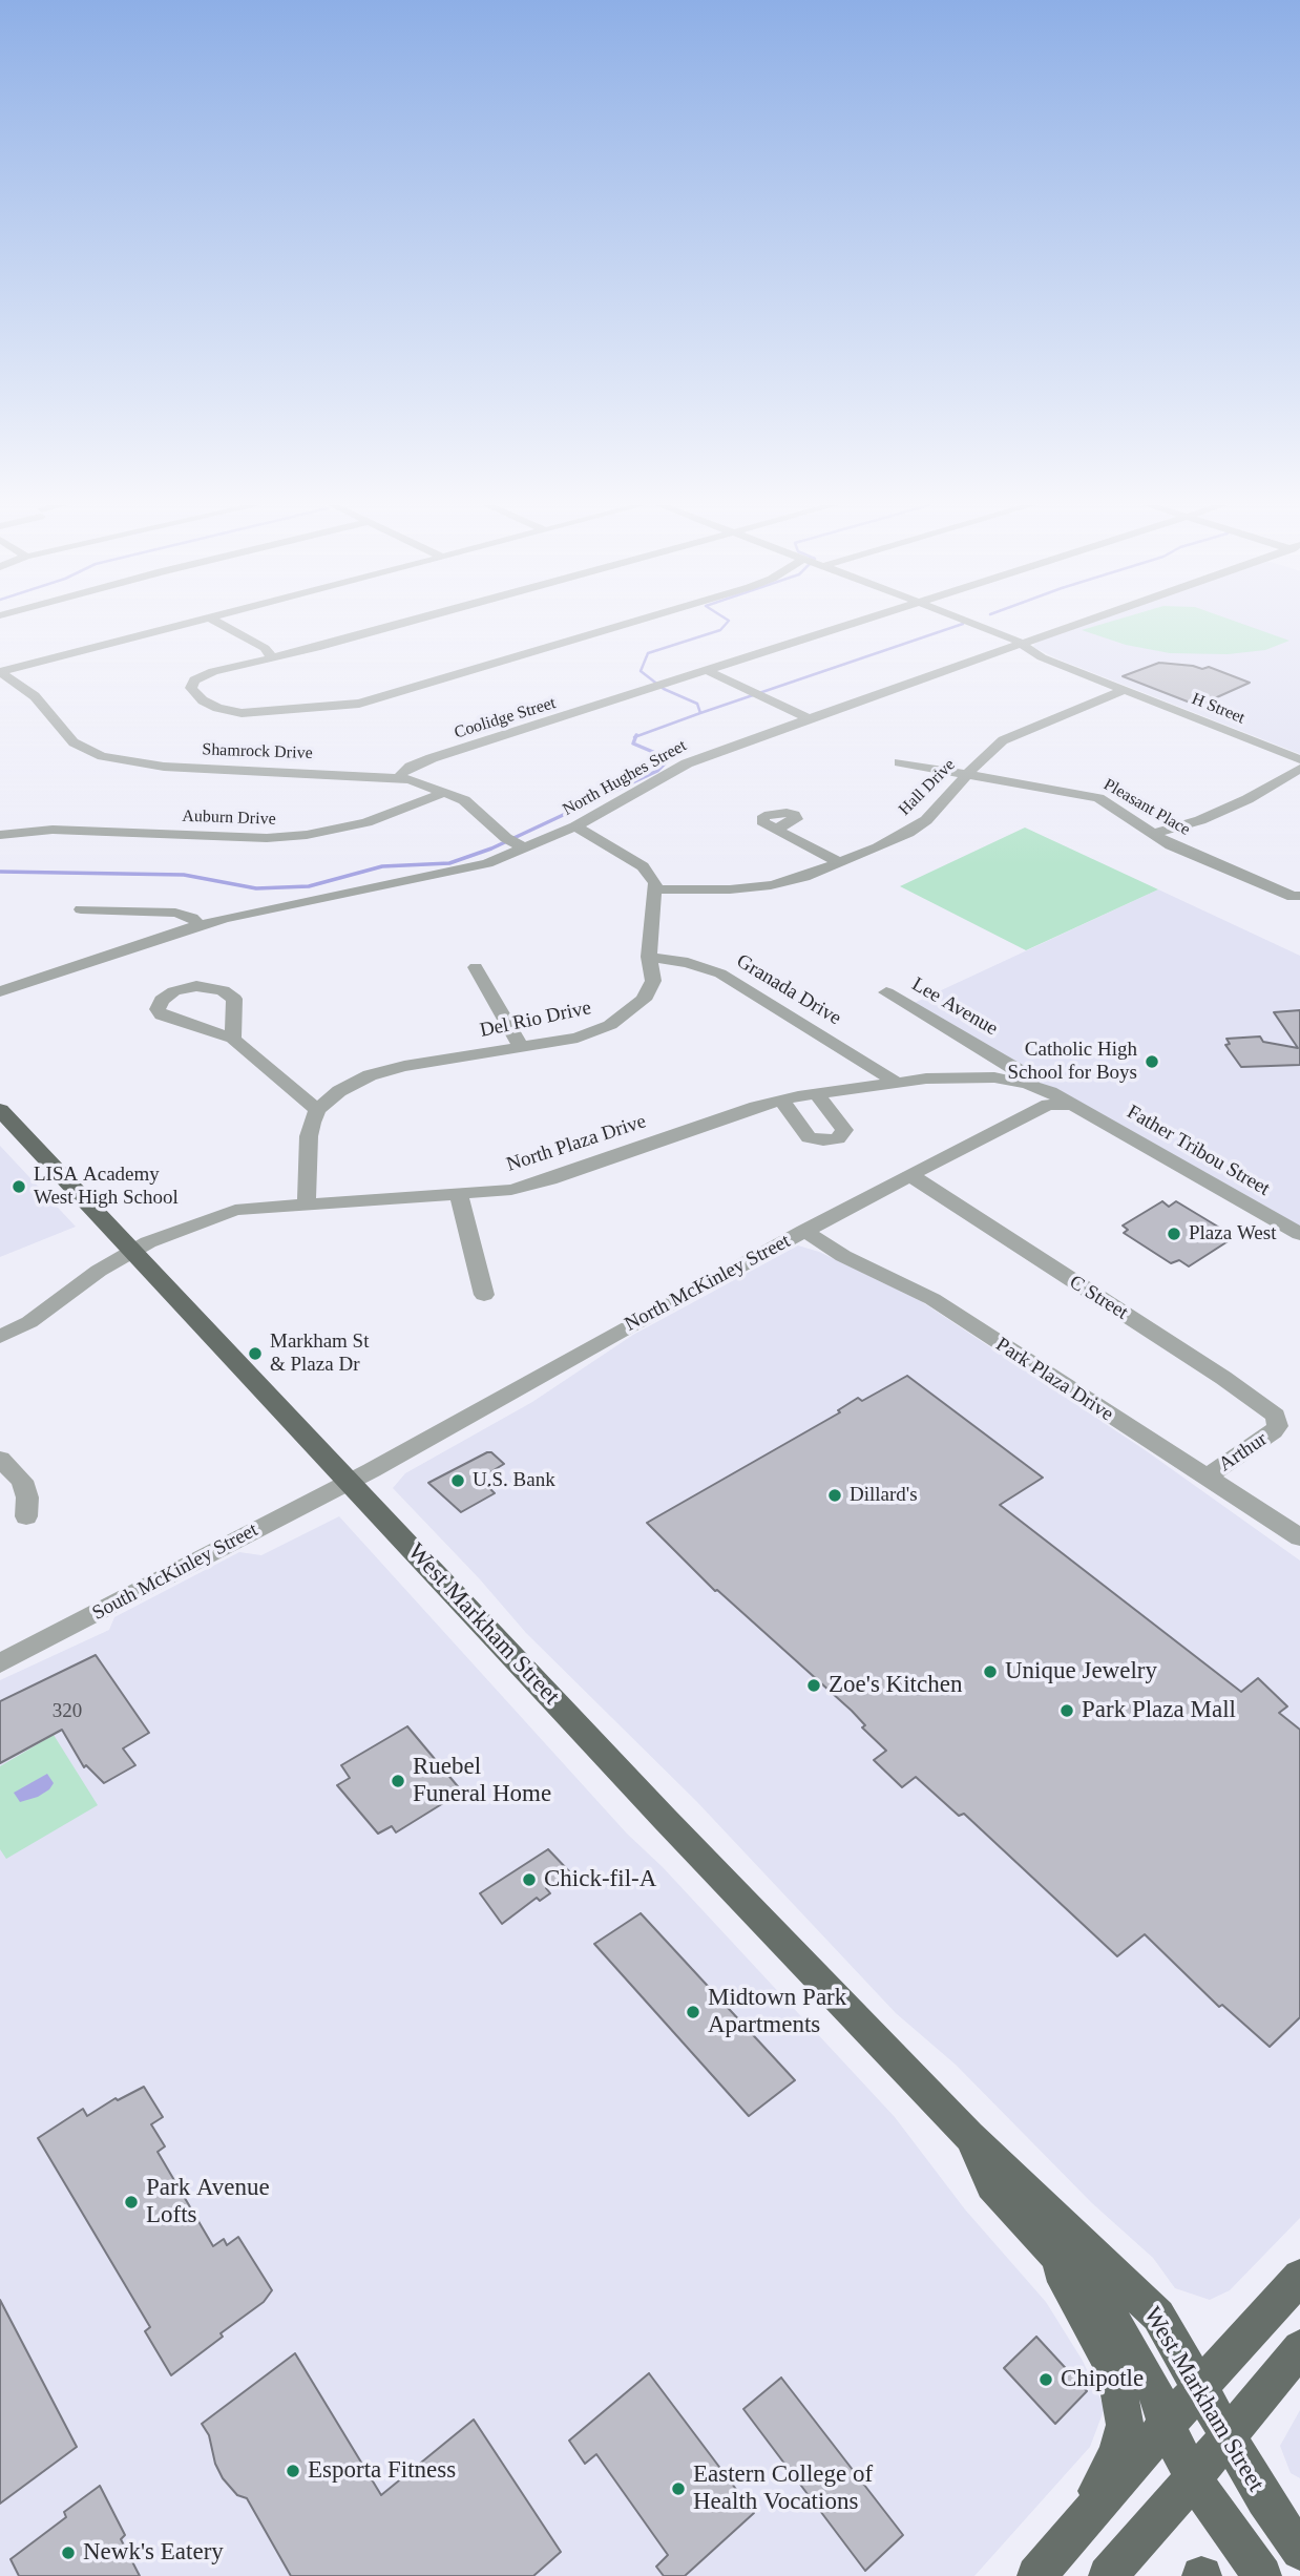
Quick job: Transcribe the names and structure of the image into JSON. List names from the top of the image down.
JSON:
{
  "streets": {
    "main road": ["West Markham Street"],
    "street": [
      "H Street",
      "Coolidge Street",
      "Shamrock Drive",
      "North Hughes Street",
      "Hall Drive",
      "Pleasant Place",
      "Auburn Drive",
      "Granada Drive",
      "Lee Avenue",
      "Del Rio Drive",
      "North Plaza Drive",
      "Father Tribou Street",
      "North McKinley Street",
      "C Street",
      "Park Plaza Drive",
      "Arthur",
      "South McKinley Street"
    ]
  },
  "crossings": [
    ["H Street", "North Hughes Street"],
    ["H Street", "Hall Drive"],
    ["Coolidge Street", "Shamrock Drive"],
    ["Shamrock Drive", "North Hughes Street"],
    ["Shamrock Drive", "Auburn Drive"],
    ["Hall Drive", "Pleasant Place"],
    ["Hall Drive", "Del Rio Drive"],
    ["Granada Drive", "Del Rio Drive"],
    ["Granada Drive", "North Plaza Drive"],
    ["Lee Avenue", "North Plaza Drive"],
    ["Lee Avenue", "Father Tribou Street"],
    ["North Plaza Drive", "Father Tribou Street"],
    ["North Plaza Drive", "West Markham Street"],
    ["Father Tribou Street", "North McKinley Street"],
    ["North McKinley Street", "C Street"],
    ["North McKinley Street", "Park Plaza Drive"],
    ["North McKinley Street", "South McKinley Street"],
    ["North McKinley Street", "West Markham Street"],
    ["C Street", "Arthur"],
    ["Park Plaza Drive", "Arthur"],
    ["South McKinley Street", "West Markham Street"]
  ],
  "places": [
    "Catholic High School for Boys",
    "LISA Academy West High School",
    "Plaza West",
    "Markham St & Plaza Dr",
    "U.S. Bank",
    "Dillard's",
    "Unique Jewelry",
    "Zoe's Kitchen",
    "Park Plaza Mall",
    "Ruebel Funeral Home",
    "Chick-fil-A",
    "Midtown Park Apartments",
    "Park Avenue Lofts",
    "Chipotle",
    "Esporta Fitness",
    "Eastern College of Health Vocations",
    "Newk's Eatery"
  ],
  "house_numbers": ["320"]
}
